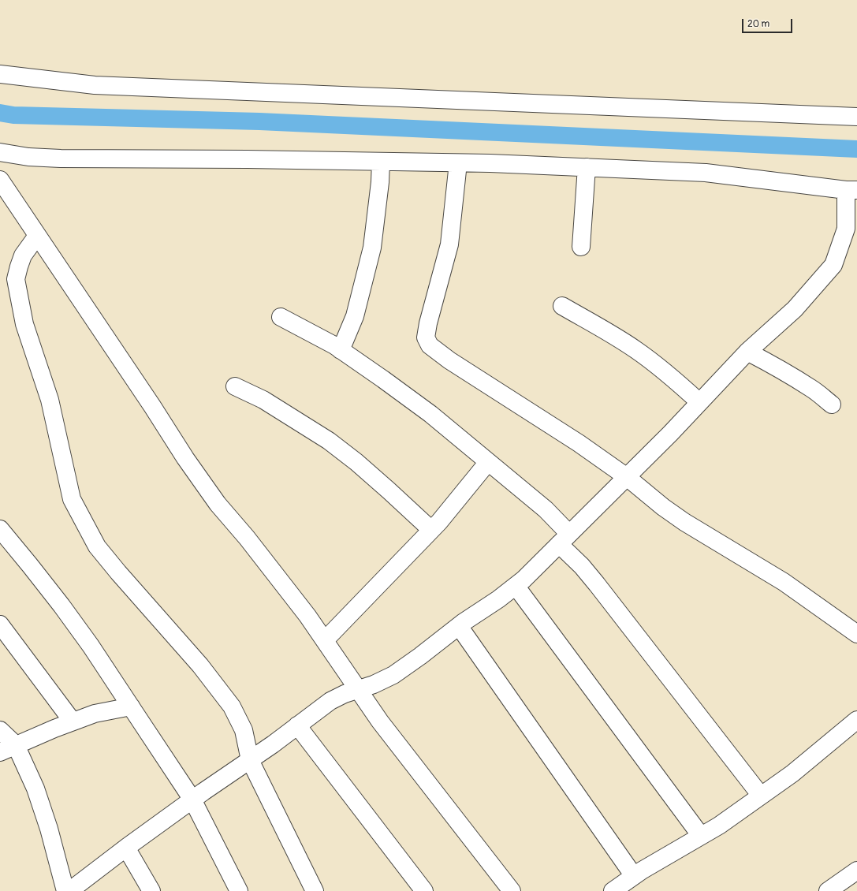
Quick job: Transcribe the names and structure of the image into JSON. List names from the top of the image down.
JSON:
{
  "scale_bar": "20 m"
}
